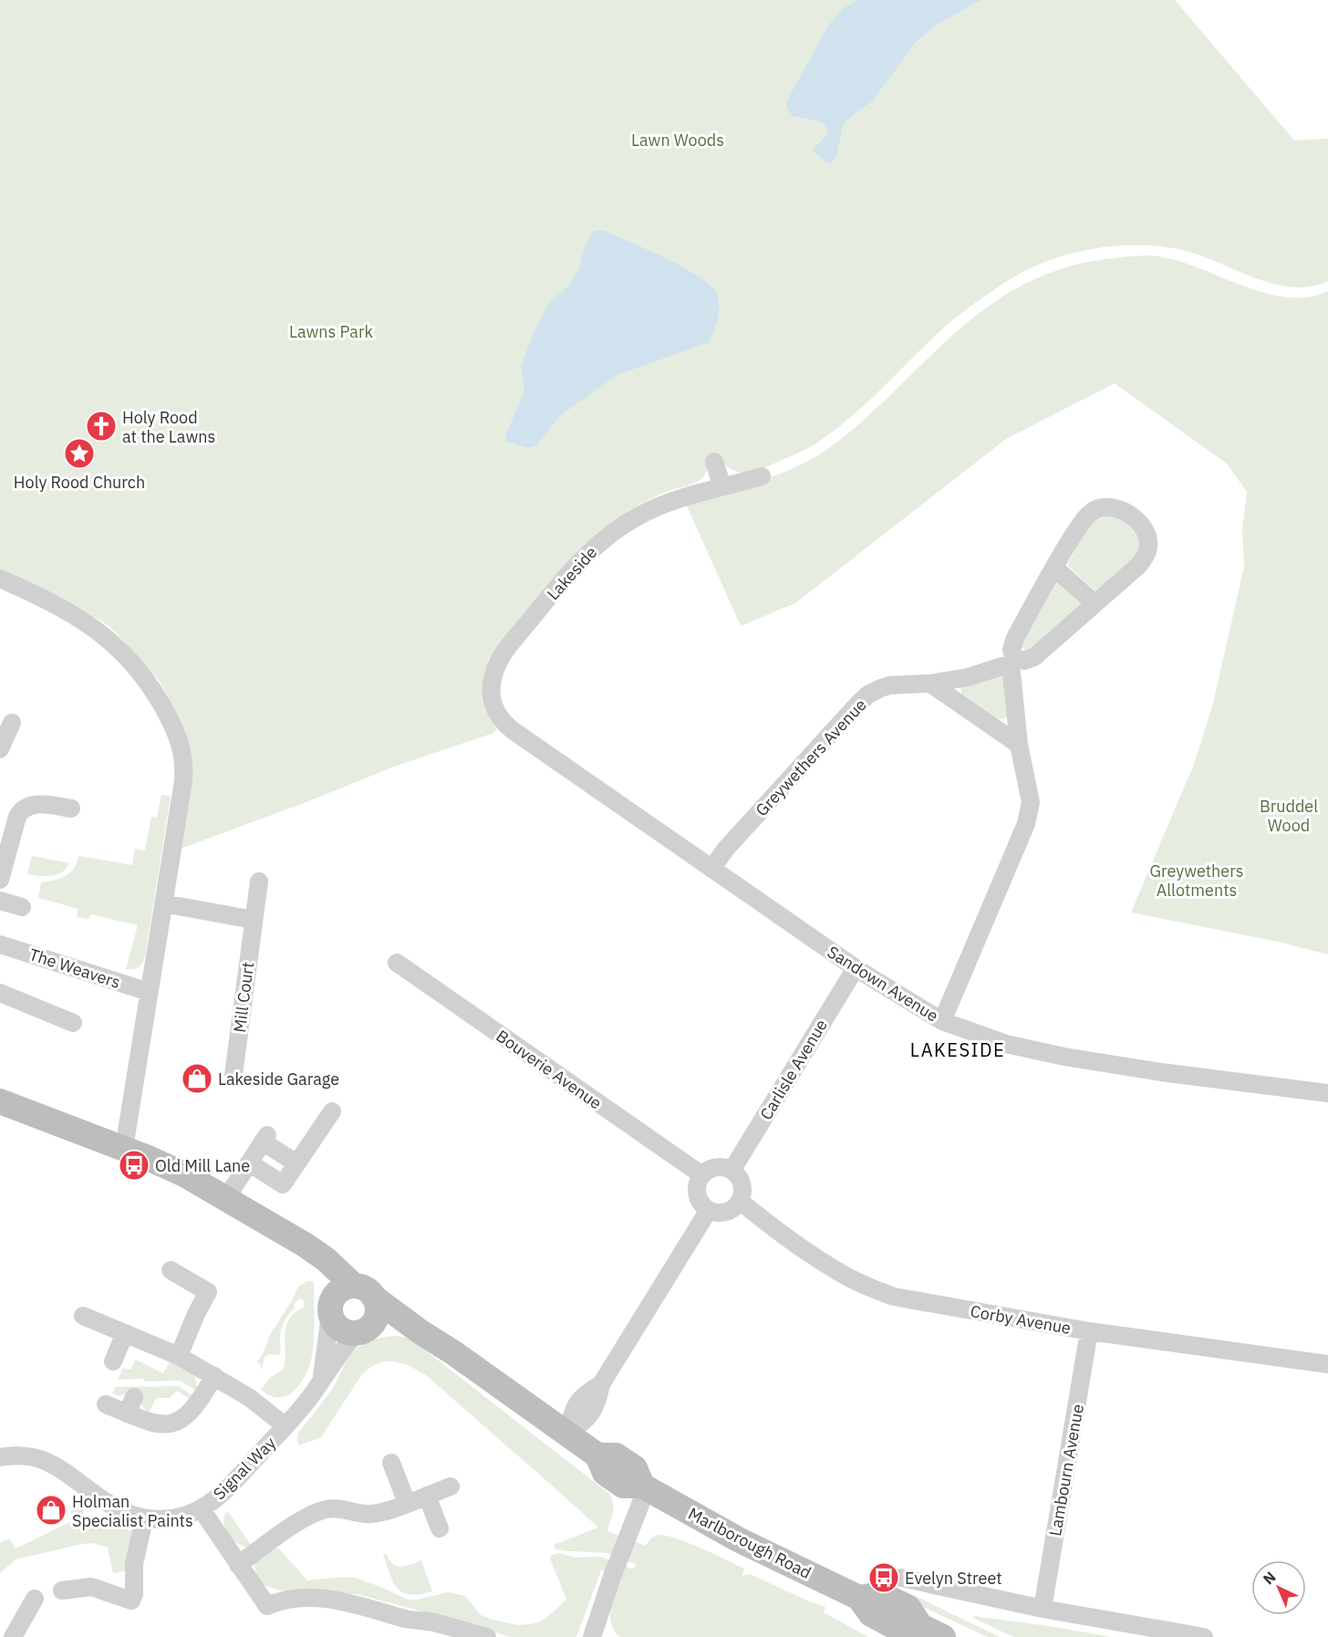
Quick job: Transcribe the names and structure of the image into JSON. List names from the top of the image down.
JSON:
{
  "streets": {
    "main road": ["Marlborough Road"],
    "street": [
      "Lakeside",
      "Greywethers Avenue",
      "The Weavers",
      "Sandown Avenue",
      "Mill Court",
      "Bouverie Avenue",
      "Carlisle Avenue",
      "Corby Avenue",
      "Signal Way",
      "Lambourn Avenue"
    ]
  },
  "crossings": [
    ["Lakeside", "Sandown Avenue"],
    ["Greywethers Avenue", "Sandown Avenue"],
    ["Sandown Avenue", "Carlisle Avenue"],
    ["Bouverie Avenue", "Carlisle Avenue"],
    ["Bouverie Avenue", "Corby Avenue"],
    ["Carlisle Avenue", "Corby Avenue"],
    ["Corby Avenue", "Lambourn Avenue"],
    ["Signal Way", "Marlborough Road"]
  ],
  "districts": ["LAKESIDE"],
  "parks": [
    "Lawn Woods",
    "Lawns Park",
    "Bruddel Wood",
    "Greywethers Allotments"
  ],
  "places": {
    "church": ["Holy Rood at the Lawns"],
    "place": ["Holy Rood Church"],
    "shop": ["Lakeside Garage", "Holman Specialist Paints"],
    "bus stop": ["Old Mill Lane", "Evelyn Street"]
  },
  "north": "top left"
}
